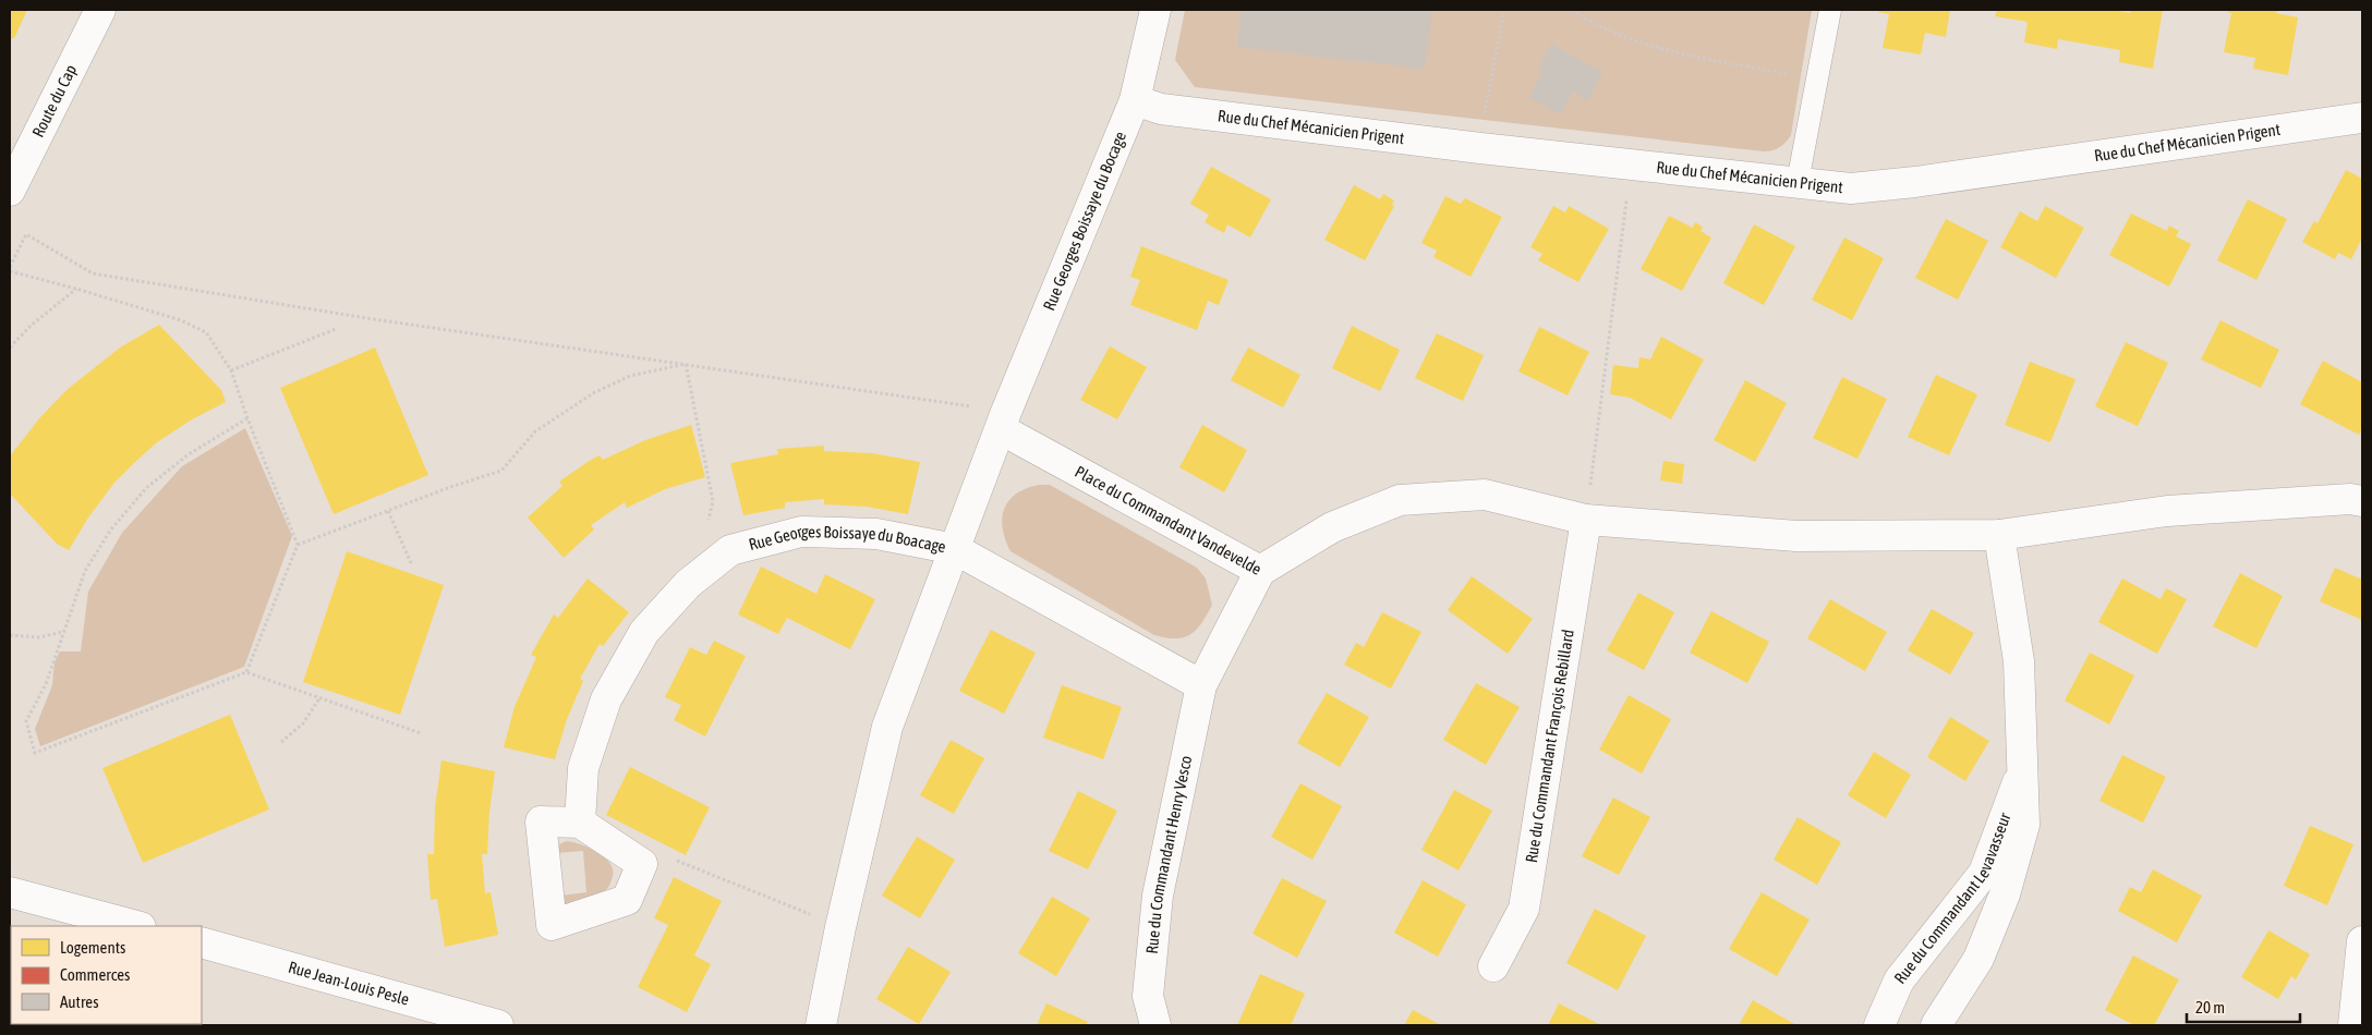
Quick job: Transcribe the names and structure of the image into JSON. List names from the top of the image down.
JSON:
{
  "streets": {
    "street": [
      "Route du Cap",
      "Rue du Chef Mécanicien Prigent",
      "Rue Georges Boissaye du Bocage",
      "Place du Commandant Vandevelde",
      "Rue Georges Boissaye du Boacage",
      "Rue du Commandant François Rebillard",
      "Rue du Commandant Henry Vesco",
      "Rue du Commandant Levavasseur",
      "Rue Jean-Louis Pesle"
    ]
  },
  "crossings": [
    ["Rue du Chef Mécanicien Prigent", "Rue Georges Boissaye du Bocage"],
    ["Rue Georges Boissaye du Bocage", "Place du Commandant Vandevelde"],
    ["Place du Commandant Vandevelde", "Rue du Commandant Henry Vesco"]
  ],
  "legend": ["Logements", "Commerces", "Autres"],
  "scale_bar": "20 m"
}
